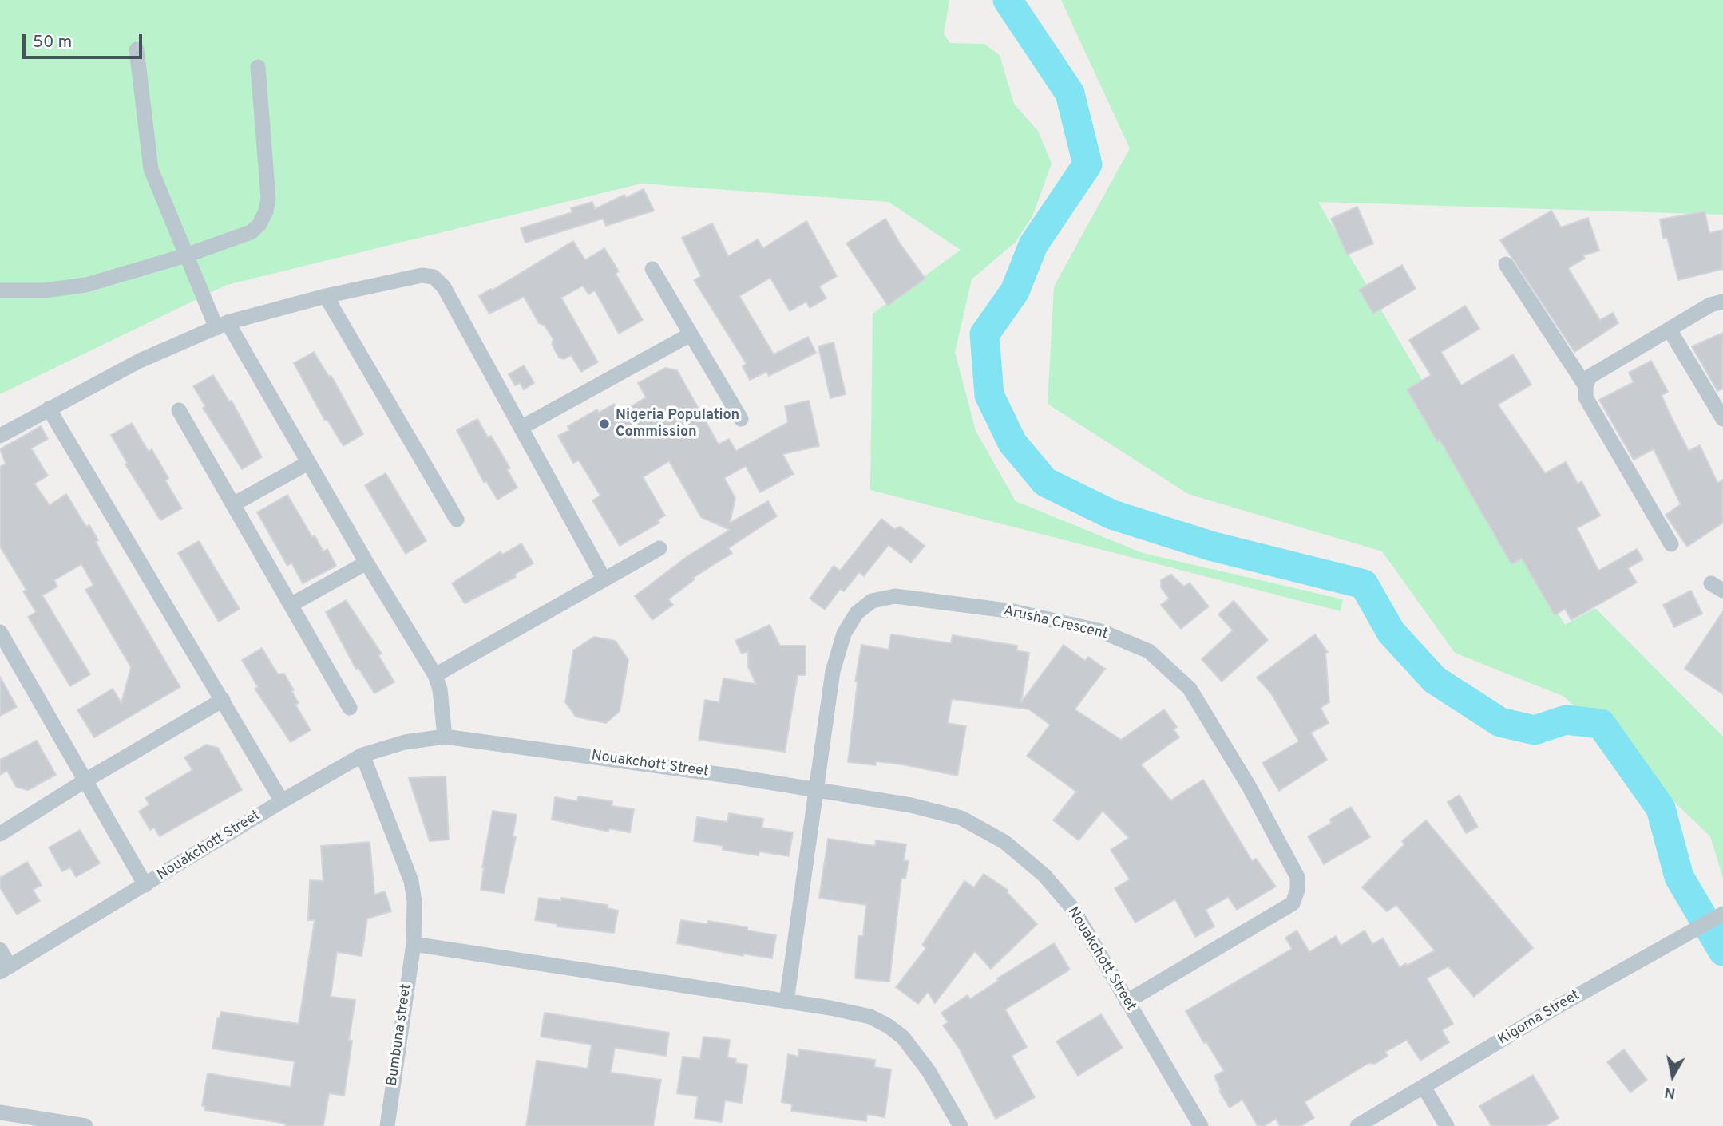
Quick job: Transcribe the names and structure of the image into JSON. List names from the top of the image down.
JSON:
{
  "streets": {
    "street": [
      "Arusha Crescent",
      "Nouakchott Street",
      "Kigoma Street",
      "Bumbuna street"
    ]
  },
  "crossings": [
    ["Arusha Crescent", "Nouakchott Street"],
    ["Nouakchott Street", "Bumbuna street"]
  ],
  "places": ["Nigeria Population Commission"],
  "scale_bar": "50 m",
  "north": "bottom"
}
